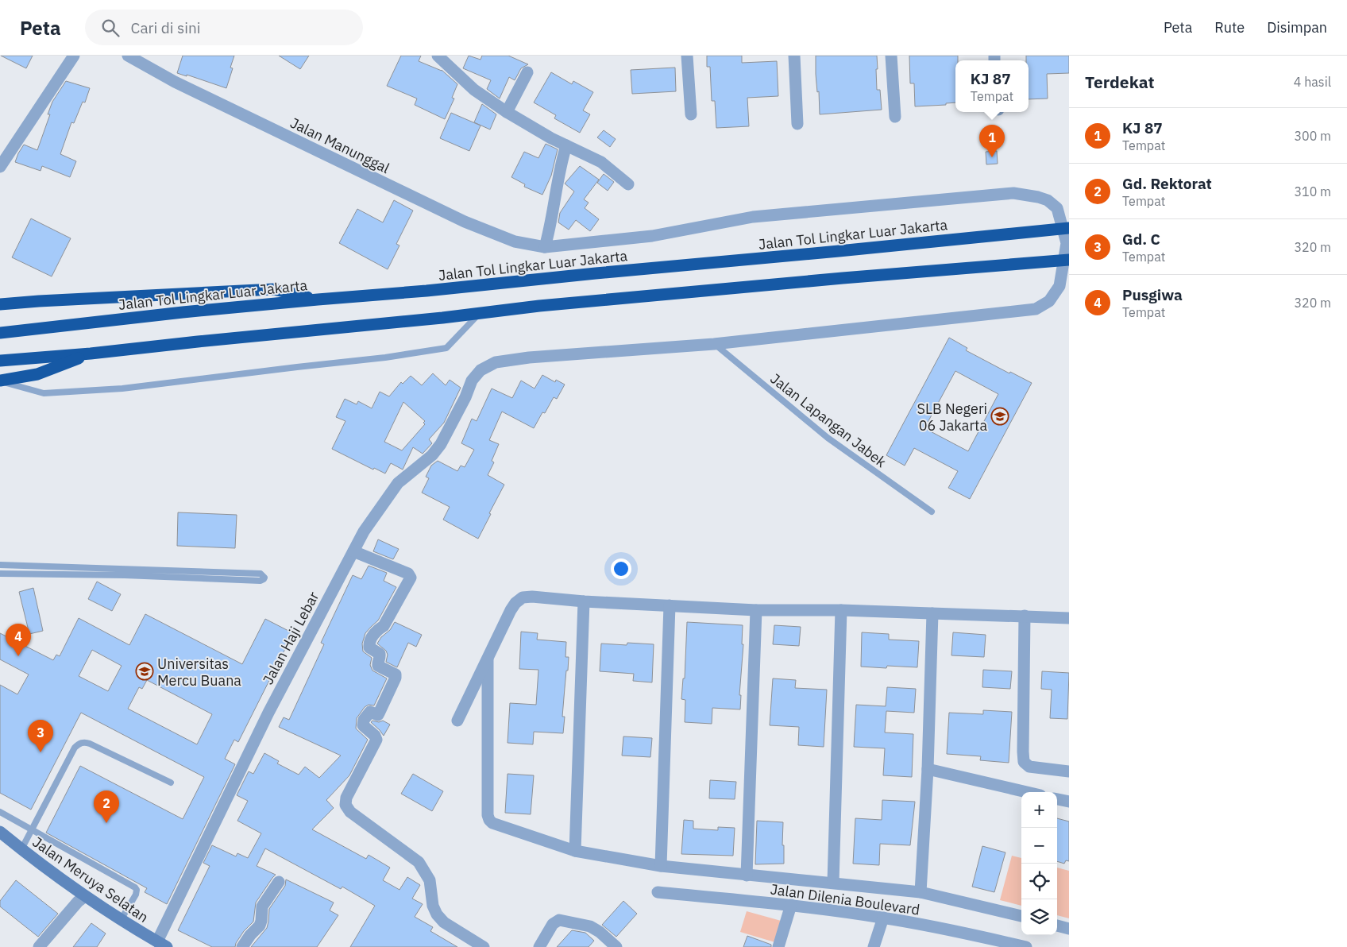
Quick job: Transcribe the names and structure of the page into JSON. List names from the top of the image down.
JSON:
{
  "streets": {
    "highway": ["Jalan Tol Lingkar Luar Jakarta"],
    "main road": ["Jalan Meruya Selatan"],
    "street": ["Jalan Manunggal", "Jalan Haji Lebar", "Jalan Dilenia Boulevard"],
    "lane": ["Jalan Lapangan Jabek"]
  },
  "crossings": [
    ["Jalan Manunggal", "Jalan Lapangan Jabek"],
    ["Jalan Manunggal", "Jalan Haji Lebar"],
    ["Jalan Haji Lebar", "Jalan Meruya Selatan"]
  ],
  "places": {
    "school or university": ["SLB Negeri 06 Jakarta", "Universitas Mercu Buana"]
  },
  "page": {
    "header": "Peta",
    "search": "Cari di sini",
    "nav": ["Peta", "Rute", "Disimpan"],
    "heading": ["Terdekat", "4 hasil"],
    "popup": ["KJ 87", "Tempat"],
    "list": [
      {
        "mark": "1",
        "name": "KJ 87",
        "note": "Tempat",
        "value": "300 m"
      },
      {
        "mark": "2",
        "name": "Gd. Rektorat",
        "note": "Tempat",
        "value": "310 m"
      },
      {
        "mark": "3",
        "name": "Gd. C",
        "note": "Tempat",
        "value": "320 m"
      },
      {
        "mark": "4",
        "name": "Pusgiwa",
        "note": "Tempat",
        "value": "320 m"
      }
    ],
    "pins": [
      "1",
      "4",
      "3",
      "2"
    ],
    "map_buttons": ["+", "−"]
  }
}
